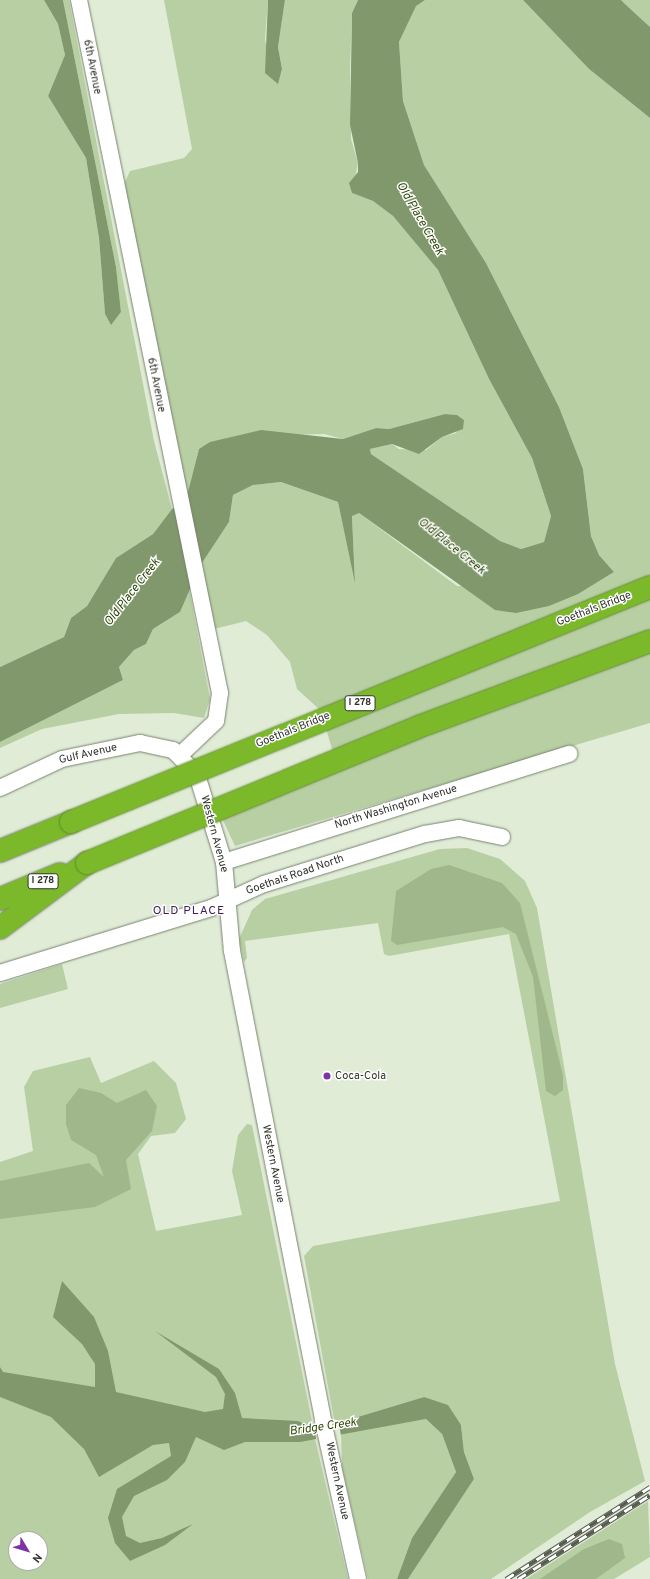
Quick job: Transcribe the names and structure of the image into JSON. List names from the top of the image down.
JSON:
{
  "streets": {
    "highway": ["Goethals Bridge", "I 278"],
    "street": [
      "6th Avenue",
      "Gulf Avenue",
      "North Washington Avenue",
      "Western Avenue",
      "Goethals Road North"
    ]
  },
  "crossings": [
    ["6th Avenue", "Gulf Avenue"],
    ["6th Avenue", "Western Avenue"],
    ["Gulf Avenue", "Western Avenue"],
    ["North Washington Avenue", "Western Avenue"],
    ["Western Avenue", "Goethals Road North"]
  ],
  "districts": ["OLD PLACE"],
  "water": ["Old Place Creek", "Bridge Creek"],
  "places": ["Coca-Cola"],
  "north": "bottom right"
}
